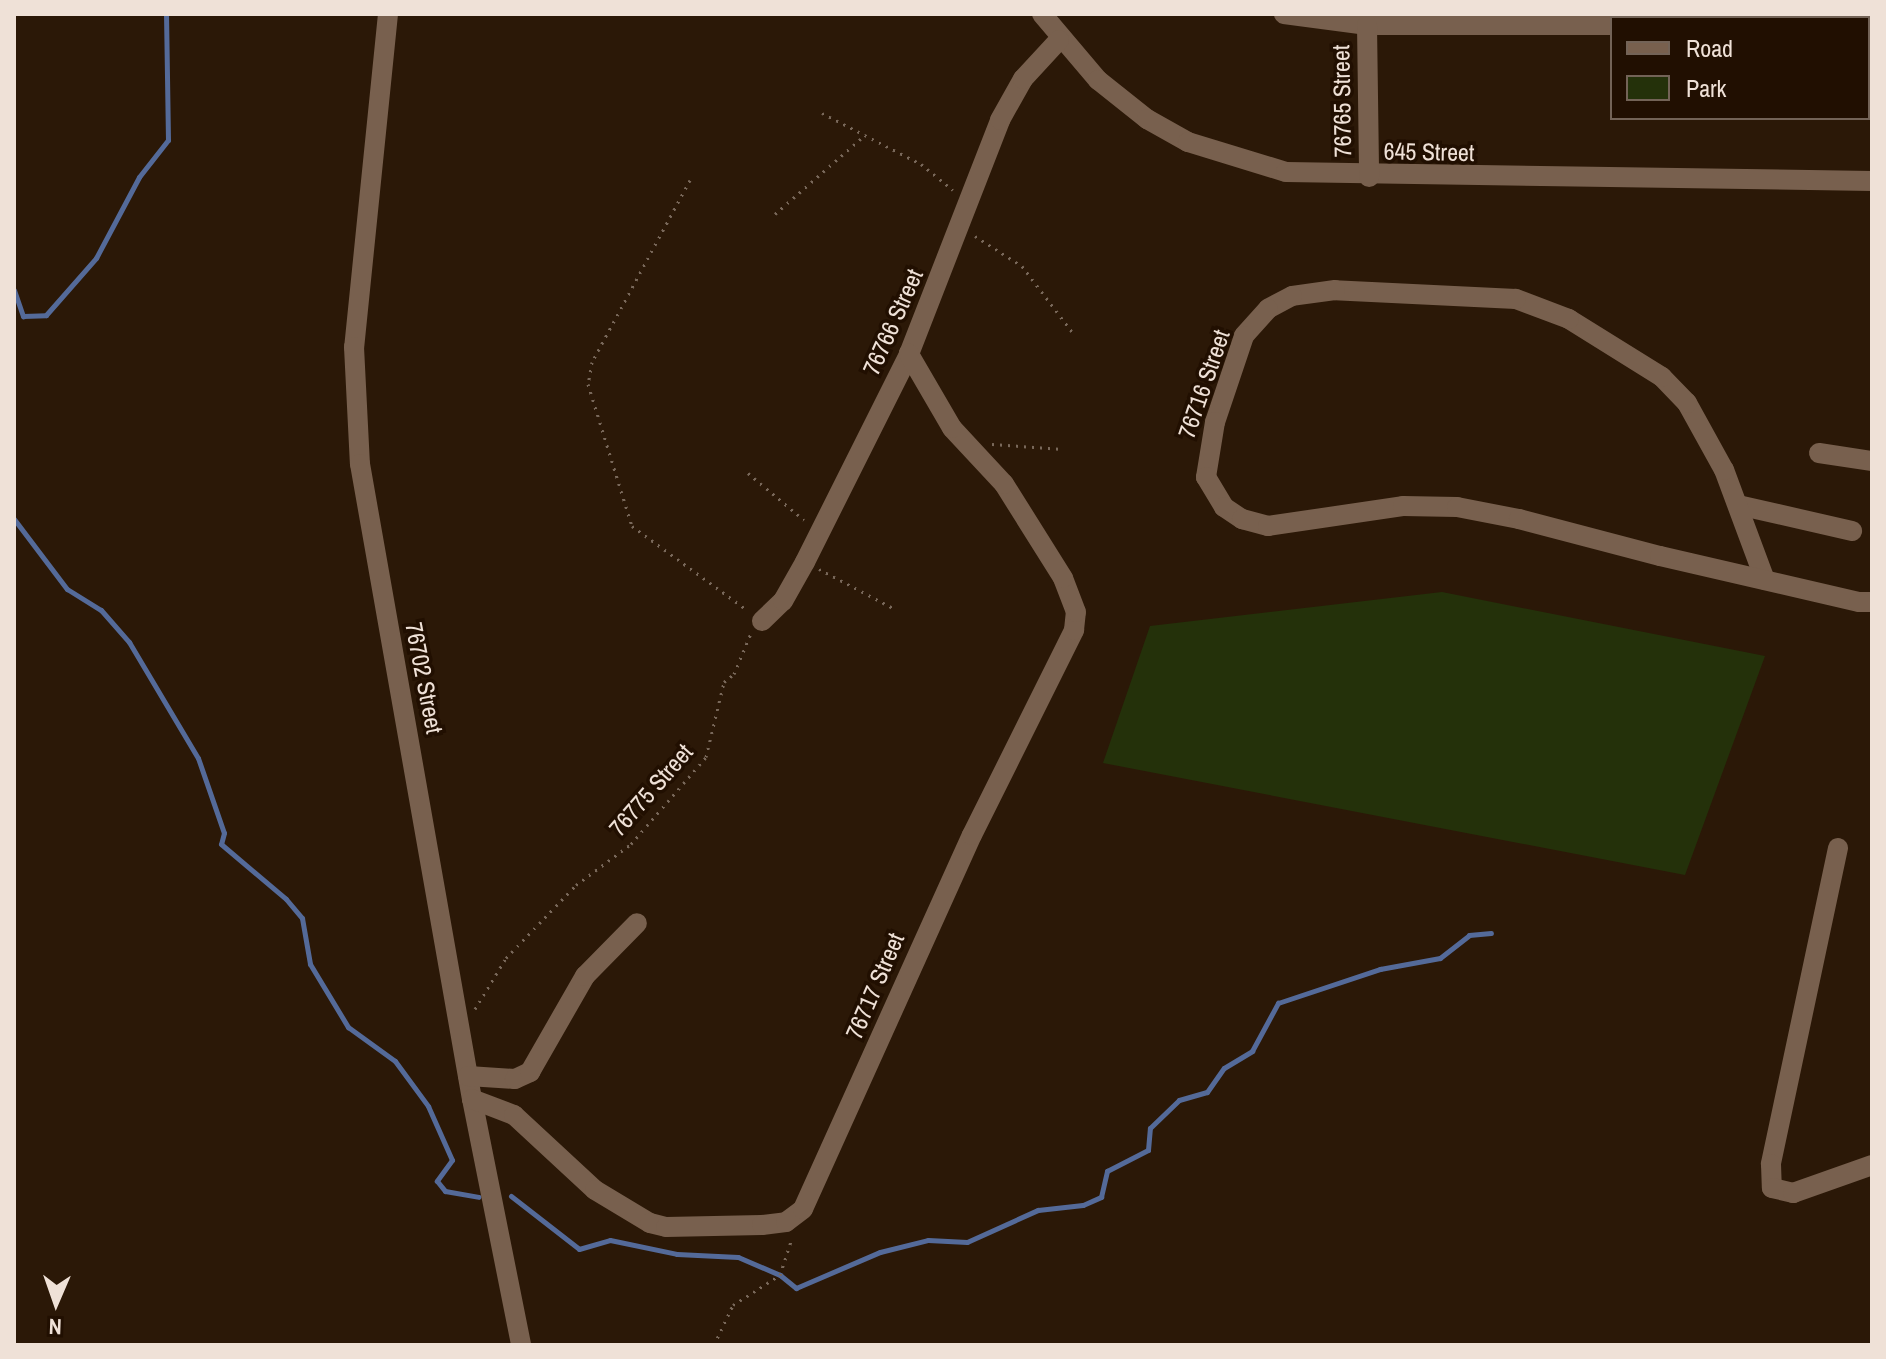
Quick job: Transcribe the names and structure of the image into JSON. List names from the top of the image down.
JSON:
{
  "streets": {
    "street": [
      "76765 Street",
      "645 Street",
      "76766 Street",
      "76716 Street",
      "76702 Street",
      "76717 Street"
    ],
    "path": ["76775 Street"]
  },
  "crossings": [
    ["76765 Street", "645 Street"],
    ["645 Street", "76766 Street"],
    ["76766 Street", "76775 Street"],
    ["76702 Street", "76775 Street"]
  ],
  "legend": ["Road", "Park"],
  "north": "bottom"
}
